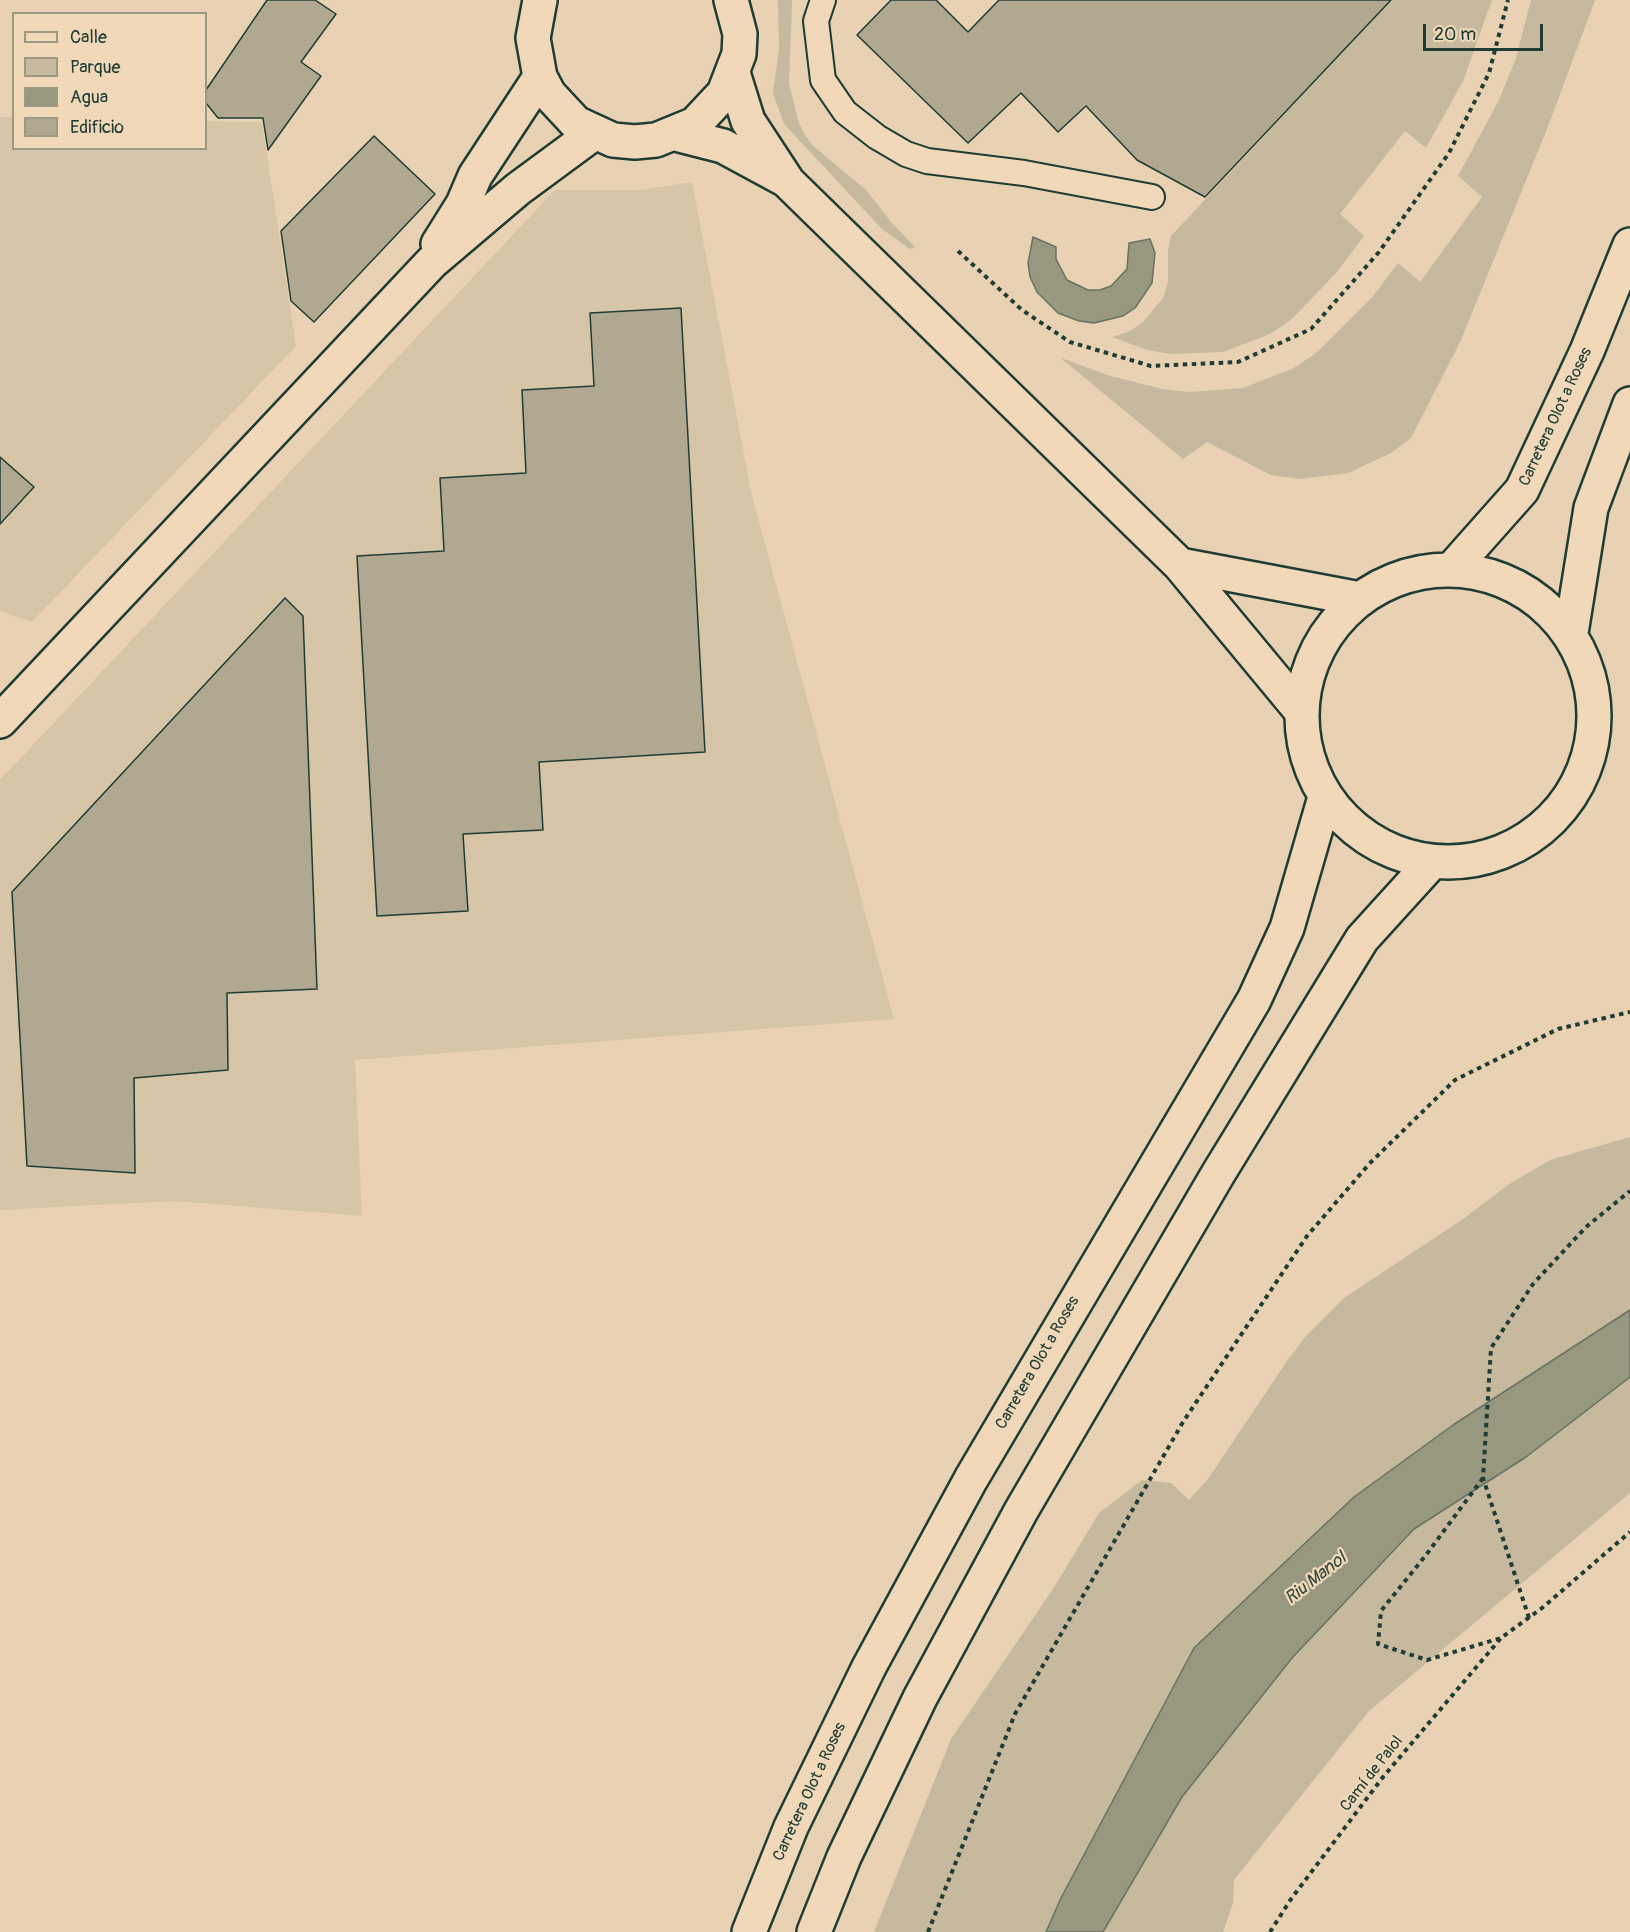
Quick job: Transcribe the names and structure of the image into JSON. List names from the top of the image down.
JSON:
{
  "streets": {
    "main road": ["Carretera Olot a Roses"],
    "path": ["Camí de Palol"]
  },
  "water": ["Riu Manol"],
  "legend": [
    "Calle",
    "Parque",
    "Agua",
    "Edificio"
  ],
  "scale_bar": "20 m"
}
